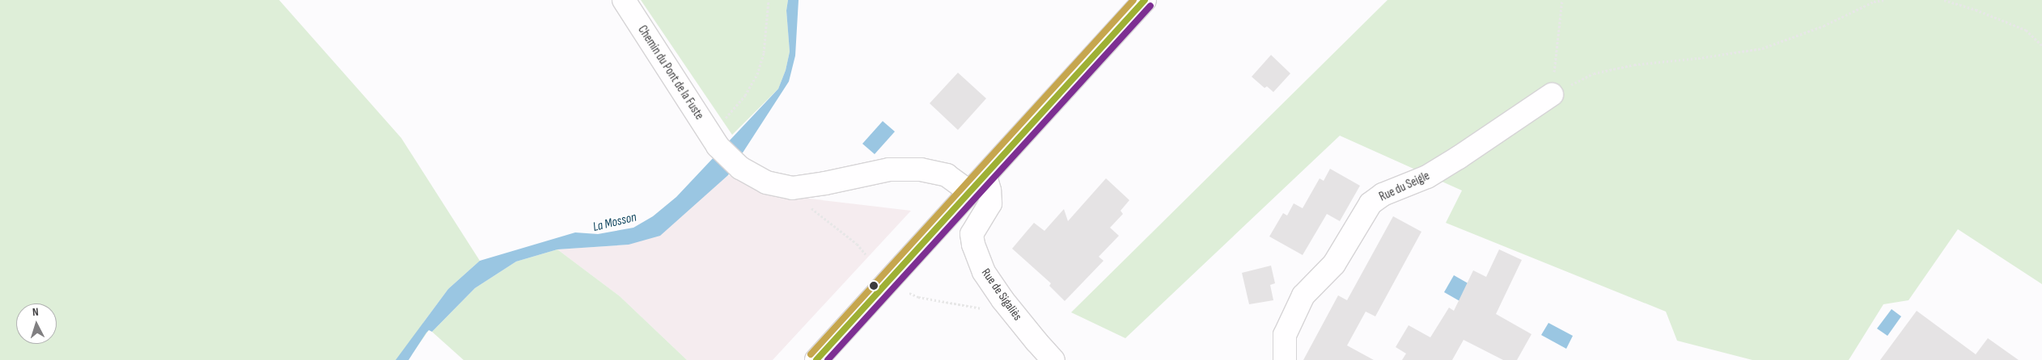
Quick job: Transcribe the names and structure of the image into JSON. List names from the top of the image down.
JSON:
{
  "streets": {
    "street": ["Chemin du Pont de la Fuste", "Rue du Seigle", "Rue de Sigaliès"]
  },
  "water": ["La Mosson"],
  "north": "top"
}
